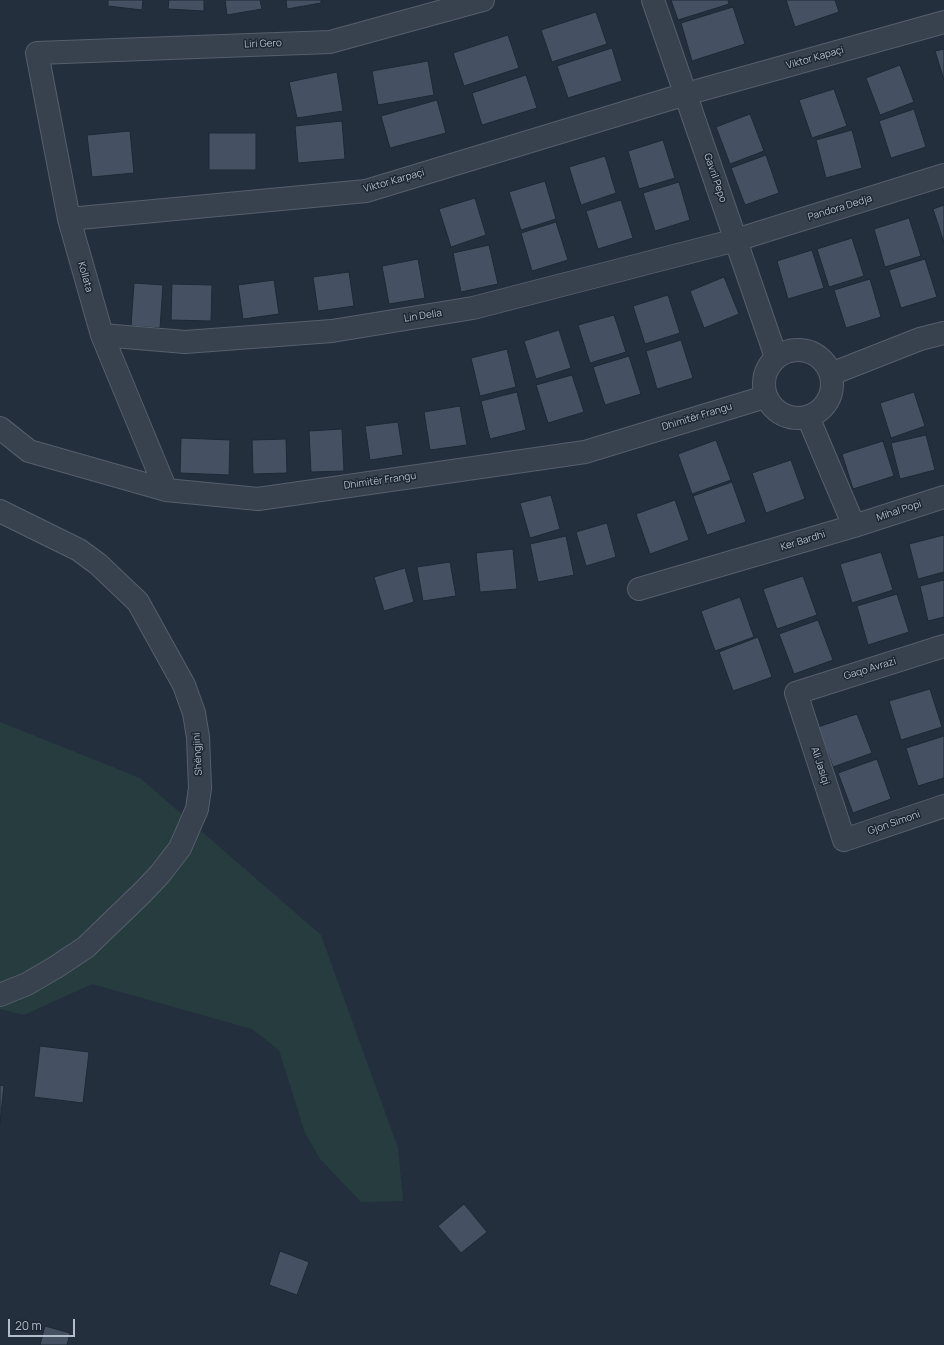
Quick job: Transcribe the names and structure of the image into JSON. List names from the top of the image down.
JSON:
{
  "streets": {
    "street": [
      "Liri Gero",
      "Viktor Kapaçi",
      "Gavril Pepo",
      "Viktor Karpaçi",
      "Pandora Dedja",
      "Kollata",
      "Lin Delia",
      "Dhimitër Frangu",
      "Mihal Popi",
      "Ker Bardhi",
      "Gaqo Avrazi",
      "Shëngjini",
      "Ali Jasiqi",
      "Gjon Simoni"
    ]
  },
  "crossings": [
    ["Liri Gero", "Kollata"],
    ["Viktor Kapaçi", "Gavril Pepo"],
    ["Viktor Kapaçi", "Viktor Karpaçi"],
    ["Gavril Pepo", "Viktor Karpaçi"],
    ["Gavril Pepo", "Pandora Dedja"],
    ["Gavril Pepo", "Lin Delia"],
    ["Gavril Pepo", "Dhimitër Frangu"],
    ["Viktor Karpaçi", "Kollata"],
    ["Pandora Dedja", "Lin Delia"],
    ["Kollata", "Lin Delia"],
    ["Kollata", "Dhimitër Frangu"],
    ["Mihal Popi", "Ker Bardhi"],
    ["Gaqo Avrazi", "Ali Jasiqi"],
    ["Ali Jasiqi", "Gjon Simoni"]
  ],
  "scale_bar": "20 m"
}
